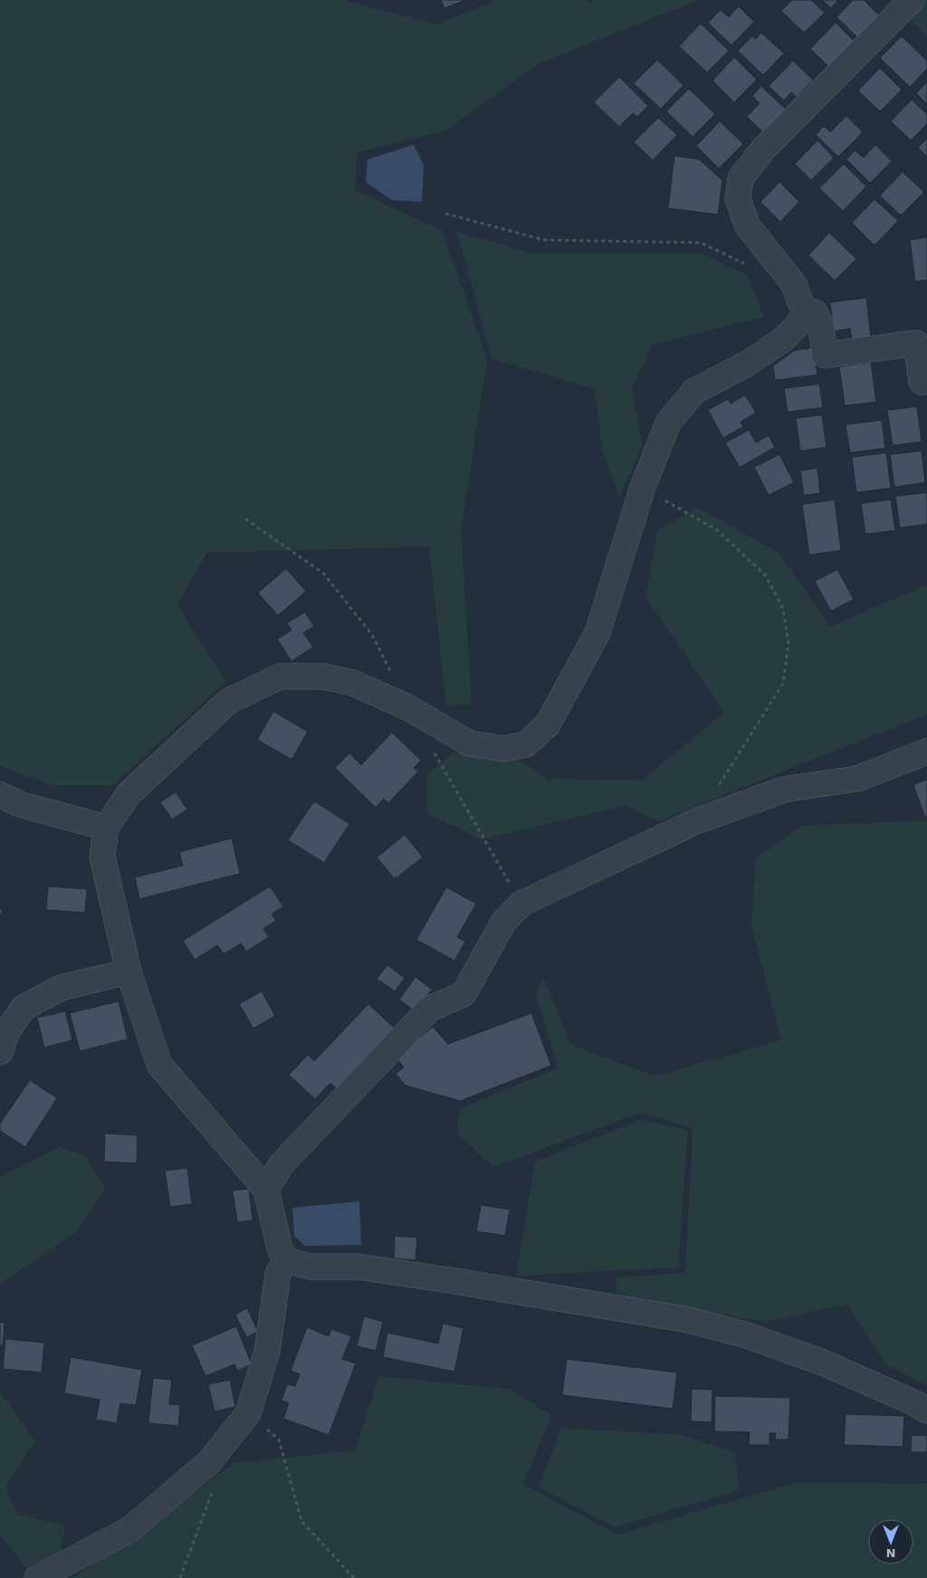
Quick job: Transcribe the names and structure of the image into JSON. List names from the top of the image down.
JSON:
{
  "north": "bottom"
}
